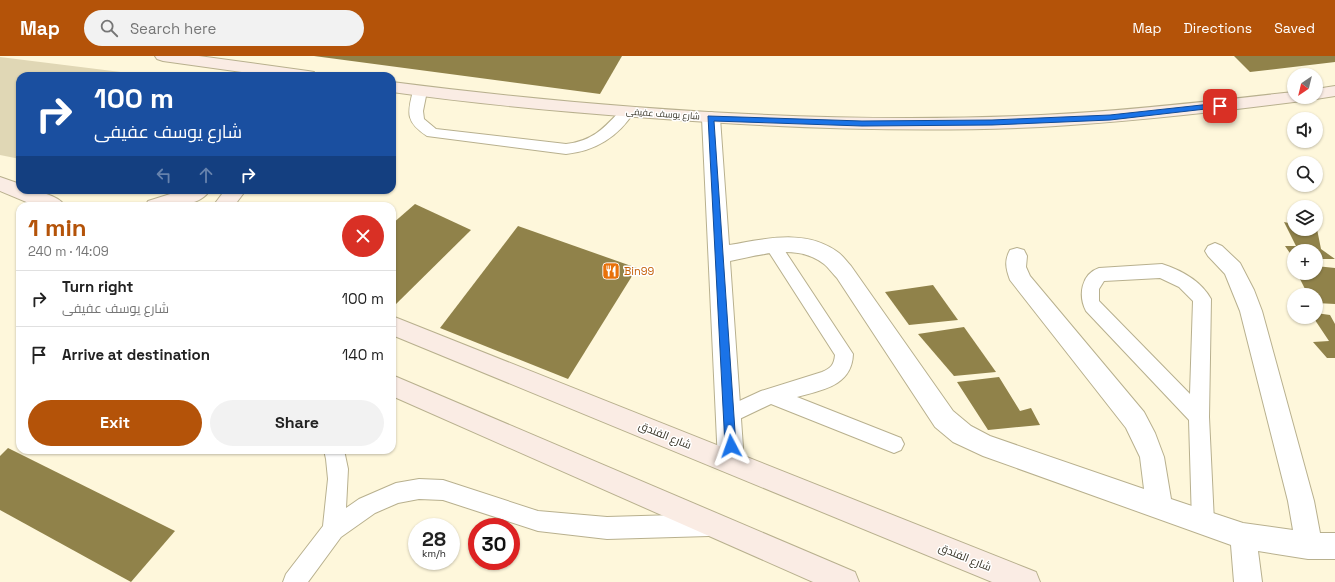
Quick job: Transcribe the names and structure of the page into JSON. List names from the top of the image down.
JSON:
{
  "streets": {
    "street": ["شارع يوسف عفيفى", "شارع الفندق"]
  },
  "places": {
    "restaurant": ["Bin99"]
  },
  "north": "bottom left",
  "page": {
    "header": "Map",
    "search": "Search here",
    "nav": ["Map", "Directions", "Saved"],
    "map_buttons": ["+", "−"],
    "turn": ["100 m", "شارع يوسف عفيفى"],
    "heading": ["1 min", "240 m · 14:09"],
    "list": [
      {
        "name": "Turn right",
        "note": "شارع يوسف عفيفى",
        "value": "100 m"
      },
      {
        "name": "Arrive at destination",
        "value": "140 m"
      }
    ],
    "buttons": ["Exit", "Share"],
    "speed": "28 km/h",
    "limit": "30"
  }
}
